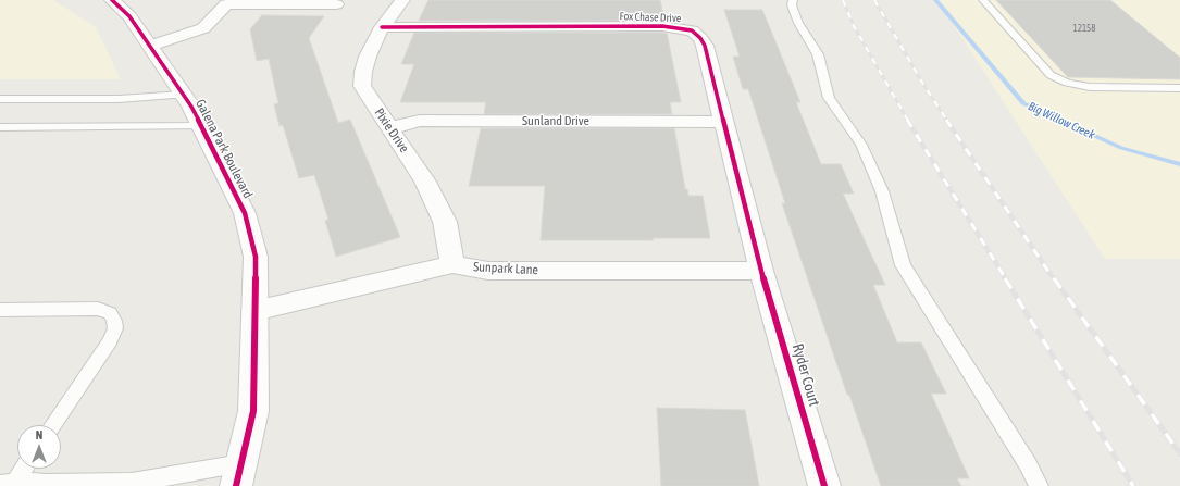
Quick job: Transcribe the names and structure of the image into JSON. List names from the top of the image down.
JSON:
{
  "streets": {
    "street": [
      "Fox Chase Drive",
      "Sunland Drive",
      "Pixie Drive",
      "Galena Park Boulevard",
      "Sunpark Lane",
      "Ryder Court"
    ]
  },
  "crossings": [
    ["Fox Chase Drive", "Sunland Drive"],
    ["Fox Chase Drive", "Pixie Drive"],
    ["Fox Chase Drive", "Sunpark Lane"],
    ["Fox Chase Drive", "Ryder Court"],
    ["Sunland Drive", "Pixie Drive"],
    ["Pixie Drive", "Sunpark Lane"],
    ["Galena Park Boulevard", "Sunpark Lane"],
    ["Sunpark Lane", "Ryder Court"]
  ],
  "water": ["Big Willow Creek"],
  "house_numbers": ["12158"],
  "north": "top"
}
